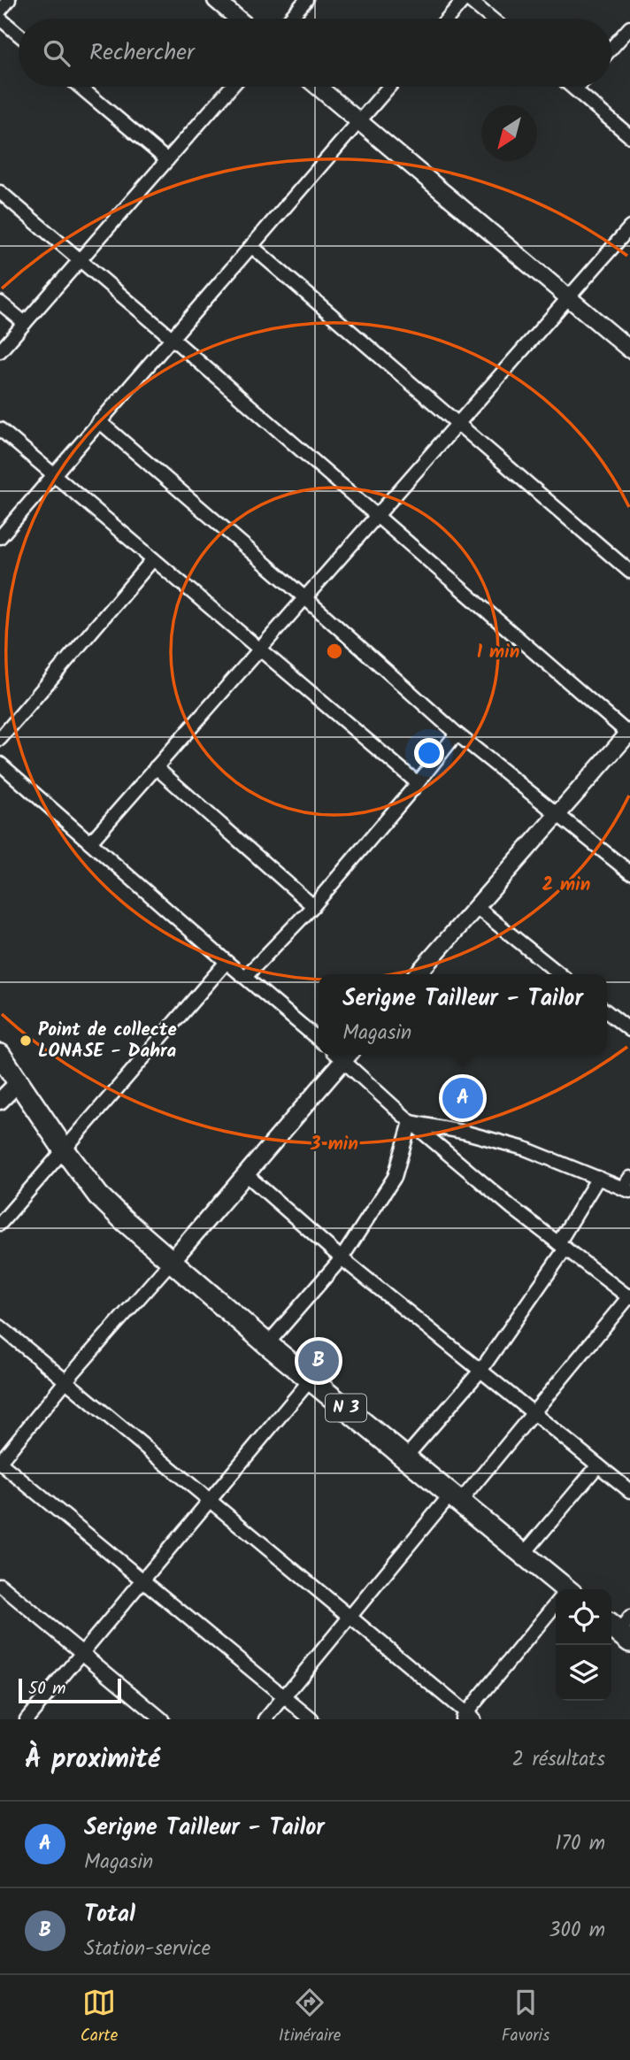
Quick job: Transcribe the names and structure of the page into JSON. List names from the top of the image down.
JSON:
{
  "streets": {
    "main road": ["N 3"]
  },
  "places": ["Point de collecte LONASE - Dahra"],
  "scale_bar": "50 m",
  "north": "bottom left",
  "page": {
    "search": "Rechercher",
    "popup": ["Serigne Tailleur - Tailor", "Magasin"],
    "pins": ["A", "B"],
    "scale": "50 m",
    "heading": ["À proximité", "2 résultats"],
    "list": [
      {
        "mark": "A",
        "name": "Serigne Tailleur - Tailor",
        "note": "Magasin",
        "value": "170 m"
      },
      {
        "mark": "B",
        "name": "Total",
        "note": "Station-service",
        "value": "300 m"
      }
    ],
    "nav": ["Carte", "Itinéraire", "Favoris"]
  },
  "rings": ["1 min", "2 min", "3 min"]
}
